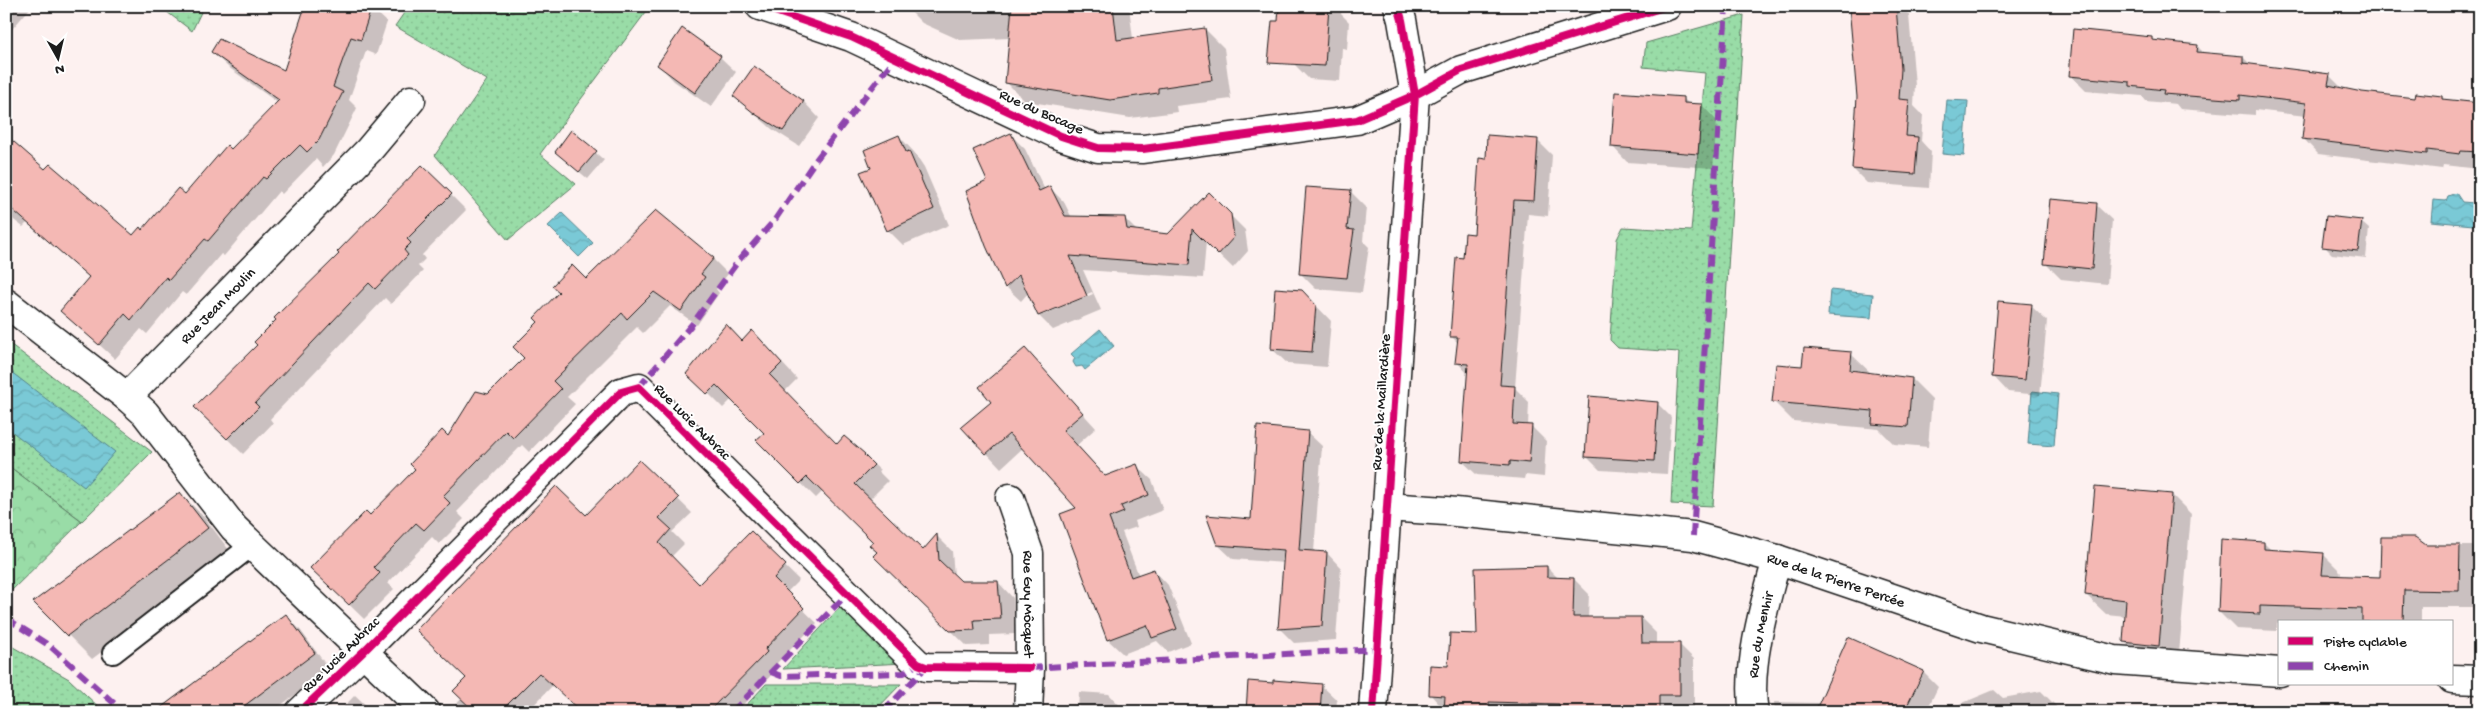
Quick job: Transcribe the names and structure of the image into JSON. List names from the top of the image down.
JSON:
{
  "streets": {
    "street": [
      "Rue du Bocage",
      "Rue Jean Moulin",
      "Rue de la Maillardière",
      "Rue Lucie Aubrac",
      "Rue de la Pierre Percée",
      "Rue Guy Môcquet",
      "Rue du Menhir"
    ]
  },
  "crossings": [
    ["Rue du Bocage", "Rue de la Maillardière"],
    ["Rue Jean Moulin", "Rue Lucie Aubrac"],
    ["Rue de la Maillardière", "Rue de la Pierre Percée"],
    ["Rue Lucie Aubrac", "Rue Guy Môcquet"],
    ["Rue de la Pierre Percée", "Rue du Menhir"]
  ],
  "legend": ["Piste cyclable", "Chemin"],
  "north": "bottom"
}
